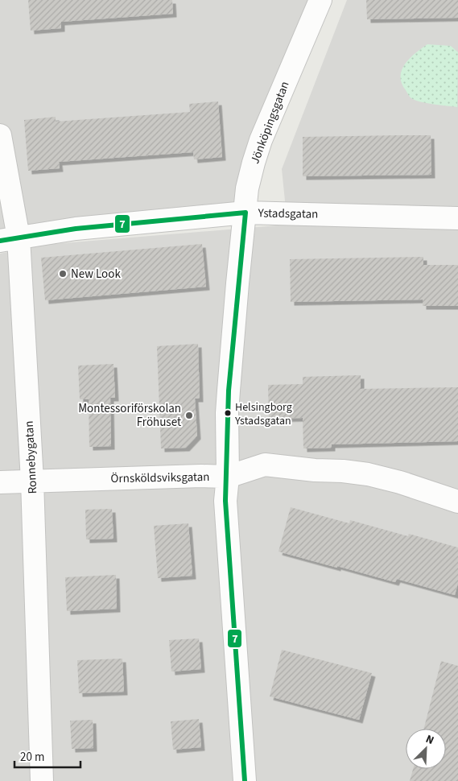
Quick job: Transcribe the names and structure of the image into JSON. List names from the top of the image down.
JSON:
{
  "streets": {
    "street": [
      "Jönköpingsgatan",
      "Ystadsgatan",
      "Ronnebygatan",
      "Örnsköldsviksgatan"
    ]
  },
  "crossings": [
    ["Jönköpingsgatan", "Ystadsgatan"],
    ["Jönköpingsgatan", "Örnsköldsviksgatan"],
    ["Ystadsgatan", "Ronnebygatan"],
    ["Ronnebygatan", "Örnsköldsviksgatan"]
  ],
  "places": ["New Look", "Helsingborg Ystadsgatan", "Montessoriförskolan Fröhuset"],
  "lines": ["transit line 7"],
  "scale_bar": "20 m",
  "north": "top right"
}
